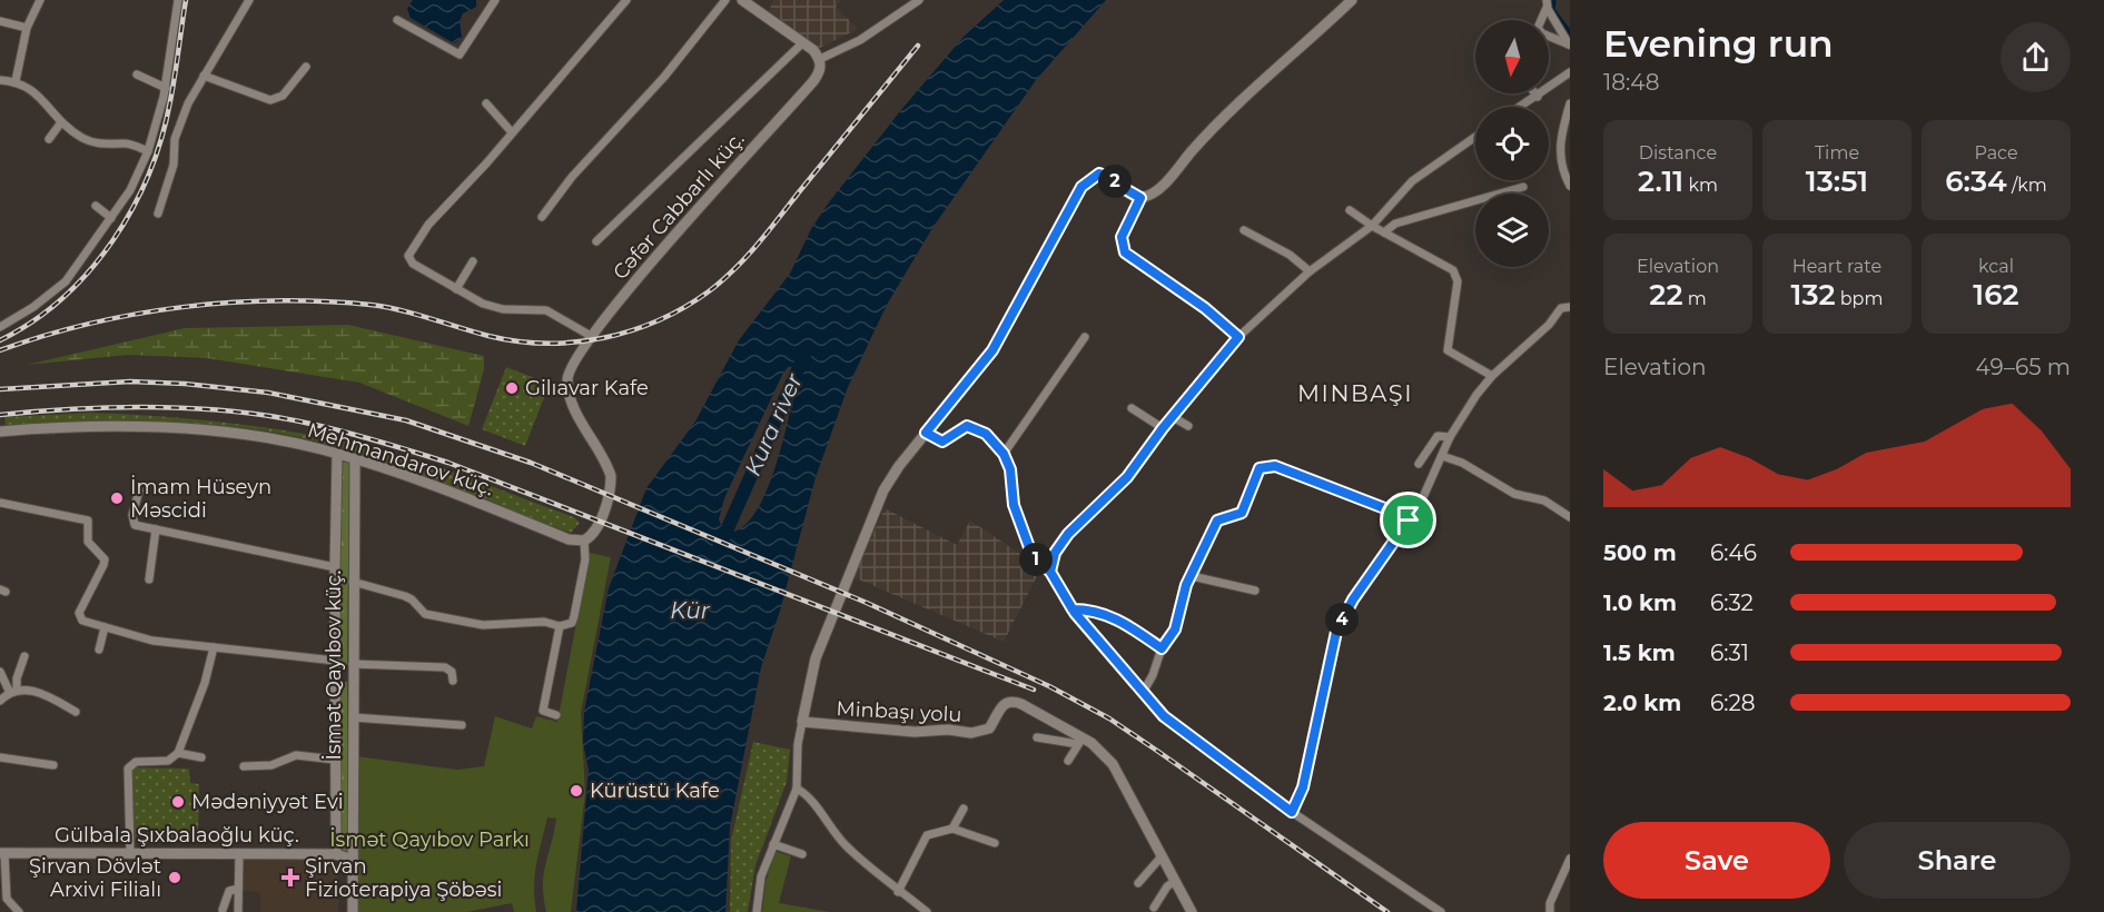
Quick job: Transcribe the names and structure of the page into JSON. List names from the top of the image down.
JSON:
{
  "streets": {
    "street": [
      "Cəfər Cabbarlı küç.",
      "Mehmandarov küç.",
      "İsmət Qayıbov küç.",
      "Minbaşı yolu",
      "Gülbala Şıxbalaoğlu küç."
    ]
  },
  "crossings": [
    ["Cəfər Cabbarlı küç.", "Mehmandarov küç."],
    ["Mehmandarov küç.", "İsmət Qayıbov küç."],
    ["İsmət Qayıbov küç.", "Gülbala Şıxbalaoğlu küç."]
  ],
  "districts": ["MINBAŞI"],
  "water": ["Kura river", "Kür"],
  "parks": ["İsmət Qayıbov Parkı"],
  "places": {
    "other": [
      "Gilıavar Kafe",
      "İmam Hüseyn Məscidi",
      "Kürüstü Kafe",
      "Mədəniyyət Evi",
      "Şirvan Dövlət Arxivi Filialı"
    ],
    "health": ["Şirvan Fizioterapiya Şöbəsi"]
  },
  "north": "bottom",
  "page": {
    "heading": ["Evening run", "18:48"],
    "stats": [
      ["Distance", "2.11 km"],
      ["Time", "13:51"],
      ["Pace", "6:34 /km"],
      ["Elevation", "22 m"],
      ["Heart rate", "132 bpm"],
      ["kcal", "162"]
    ],
    "pins": ["2", "1", "4"],
    "chart": ["Elevation", "49–65 m"],
    "list": [
      {
        "name": "500 m",
        "note": "6:46"
      },
      {
        "name": "1.0 km",
        "note": "6:32"
      },
      {
        "name": "1.5 km",
        "note": "6:31"
      },
      {
        "name": "2.0 km",
        "note": "6:28"
      }
    ],
    "buttons": ["Save", "Share"]
  }
}
